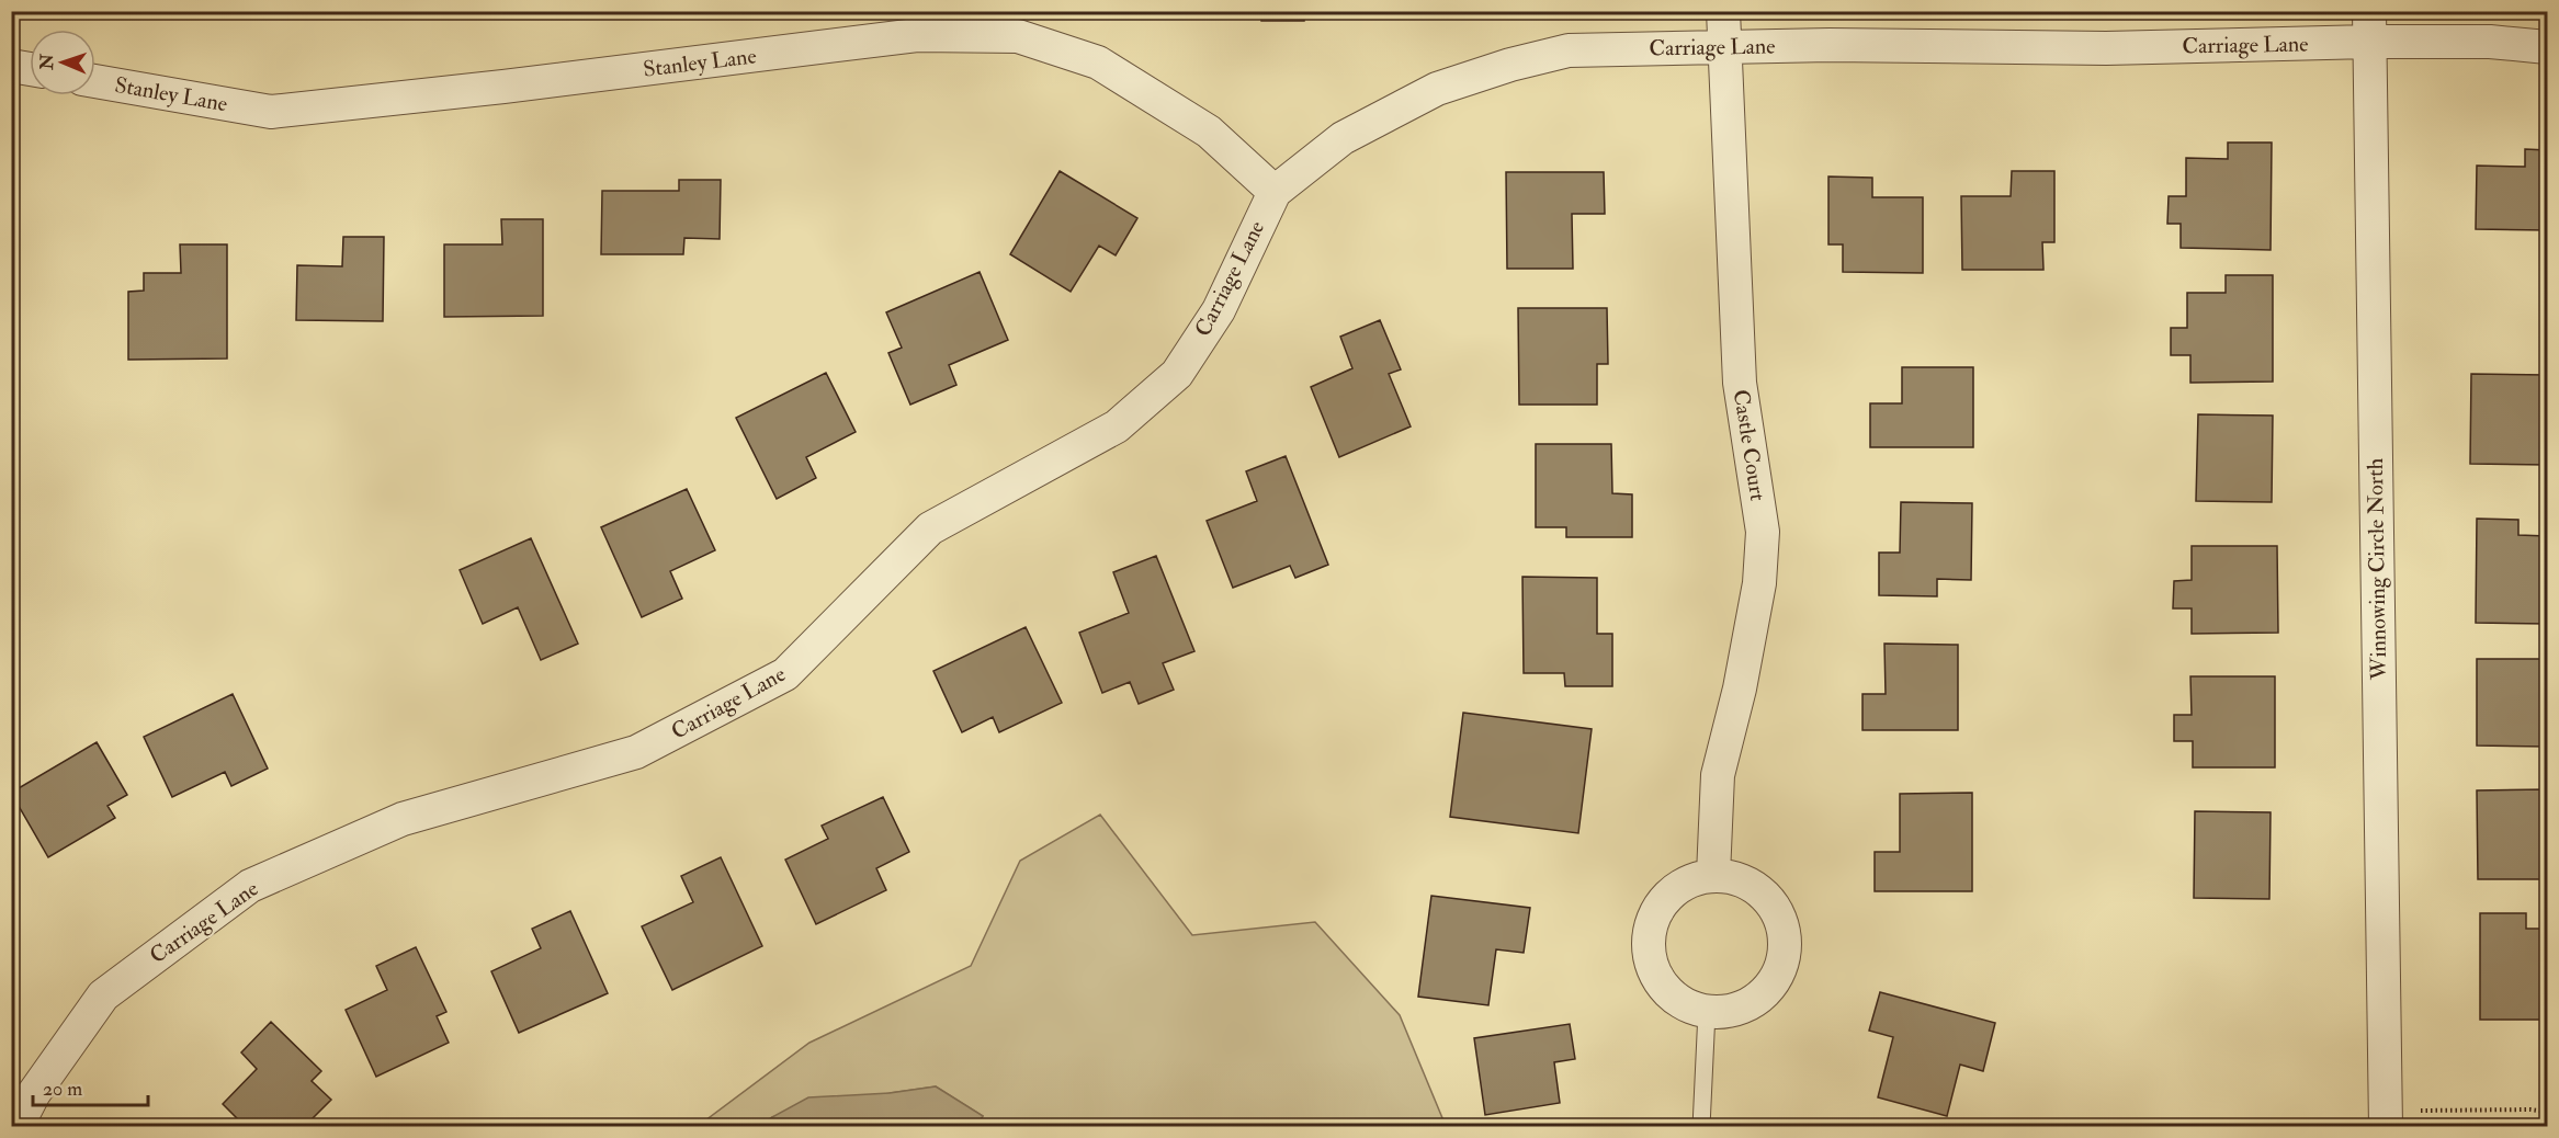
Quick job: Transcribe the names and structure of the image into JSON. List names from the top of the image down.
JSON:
{
  "streets": {
    "street": [
      "Carriage Lane",
      "Stanley Lane",
      "Castle Court",
      "Winnowing Circle North"
    ]
  },
  "crossings": [
    ["Carriage Lane", "Stanley Lane"],
    ["Carriage Lane", "Castle Court"],
    ["Carriage Lane", "Winnowing Circle North"]
  ],
  "scale_bar": "20 m",
  "north": "left"
}
